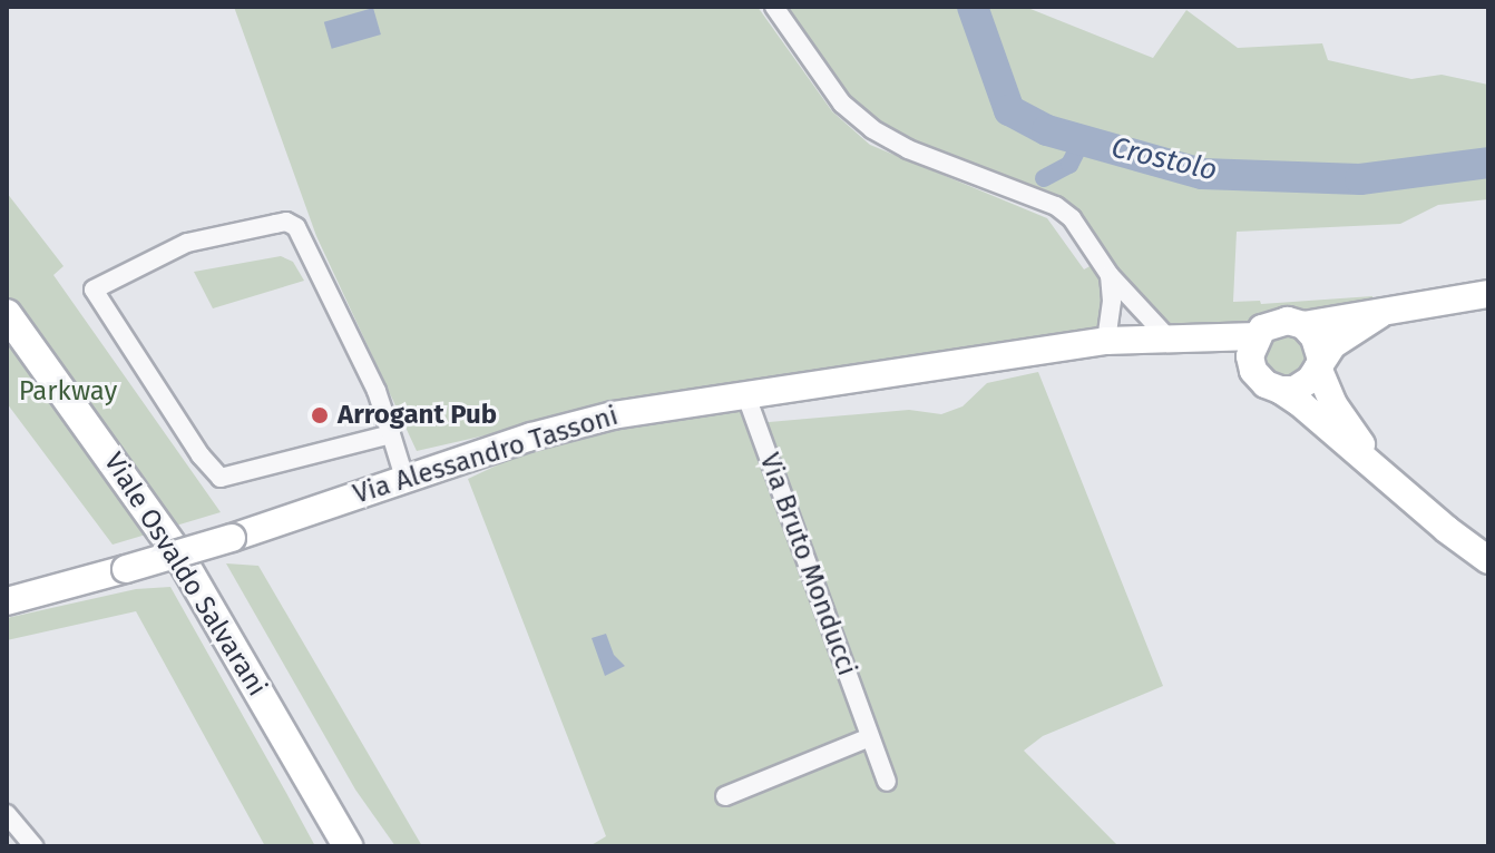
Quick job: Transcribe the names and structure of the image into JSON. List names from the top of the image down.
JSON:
{
  "streets": {
    "main road": ["Viale Osvaldo Salvarani"],
    "street": ["Via Alessandro Tassoni", "Via Bruto Monducci"]
  },
  "crossings": [
    ["Via Alessandro Tassoni", "Via Bruto Monducci"]
  ],
  "water": ["Crostolo"],
  "parks": ["Parkway"],
  "places": ["Arrogant Pub"]
}
